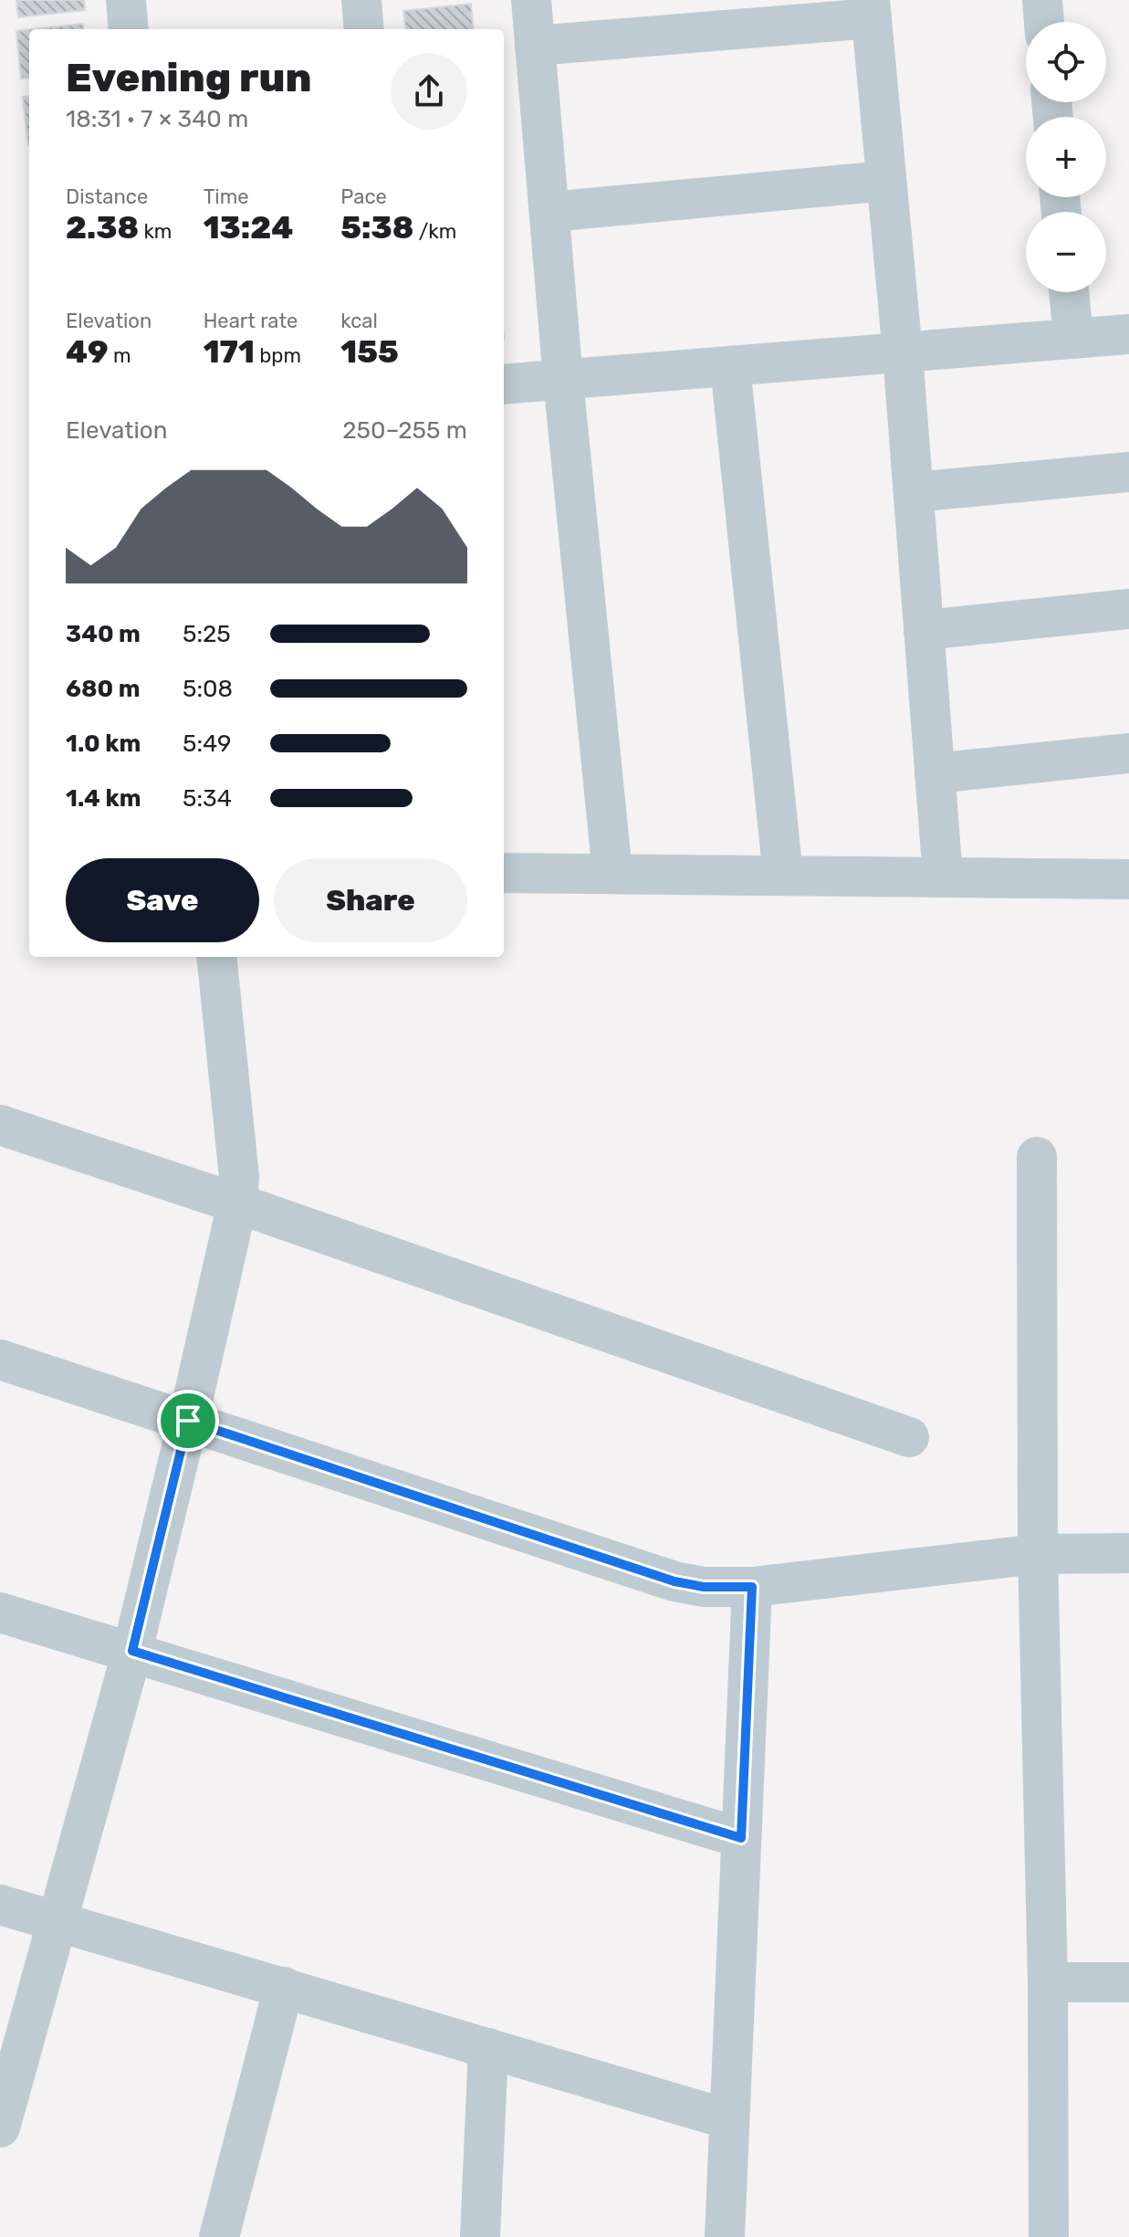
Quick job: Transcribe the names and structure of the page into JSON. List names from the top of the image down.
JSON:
{
  "page": {
    "map_buttons": ["+", "−"],
    "heading": ["Evening run", "18:31 · 7 × 340 m"],
    "stats": [
      ["Distance", "2.38 km"],
      ["Time", "13:24"],
      ["Pace", "5:38 /km"],
      ["Elevation", "49 m"],
      ["Heart rate", "171 bpm"],
      ["kcal", "155"]
    ],
    "chart": ["Elevation", "250–255 m"],
    "list": [
      {
        "name": "340 m",
        "note": "5:25"
      },
      {
        "name": "680 m",
        "note": "5:08"
      },
      {
        "name": "1.0 km",
        "note": "5:49"
      },
      {
        "name": "1.4 km",
        "note": "5:34"
      }
    ],
    "buttons": ["Save", "Share"]
  }
}
